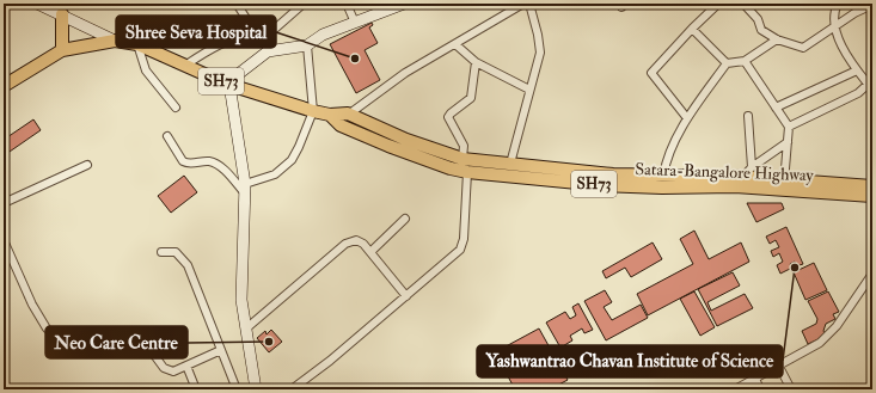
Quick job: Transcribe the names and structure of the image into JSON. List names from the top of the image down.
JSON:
{
  "streets": {
    "main road": ["SH73", "Satara-Bangalore Highway"]
  },
  "places": ["Shree Seva Hospital", "Yashwantrao Chavan Institute of Science", "Neo Care Centre"]
}
